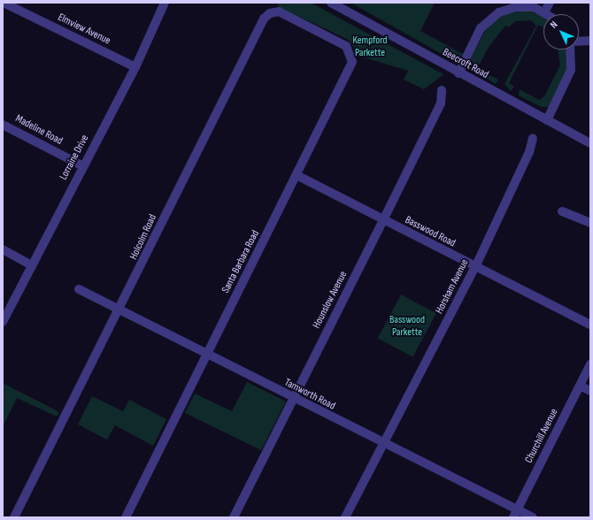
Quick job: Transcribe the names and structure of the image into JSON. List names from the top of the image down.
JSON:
{
  "streets": {
    "street": [
      "Elmview Avenue",
      "Beecroft Road",
      "Madeline Road",
      "Lorraine Drive",
      "Basswood Road",
      "Holcolm Road",
      "Santa Barbara Road",
      "Horsham Avenue",
      "Hounslow Avenue",
      "Tamworth Road",
      "Churchill Avenue"
    ]
  },
  "crossings": [
    ["Elmview Avenue", "Lorraine Drive"],
    ["Madeline Road", "Lorraine Drive"],
    ["Basswood Road", "Santa Barbara Road"],
    ["Basswood Road", "Horsham Avenue"],
    ["Basswood Road", "Hounslow Avenue"],
    ["Holcolm Road", "Santa Barbara Road"],
    ["Holcolm Road", "Tamworth Road"],
    ["Santa Barbara Road", "Tamworth Road"],
    ["Horsham Avenue", "Tamworth Road"],
    ["Hounslow Avenue", "Tamworth Road"],
    ["Tamworth Road", "Churchill Avenue"]
  ],
  "parks": ["Kempford Parkette", "Basswood Parkette"],
  "north": "top left"
}
